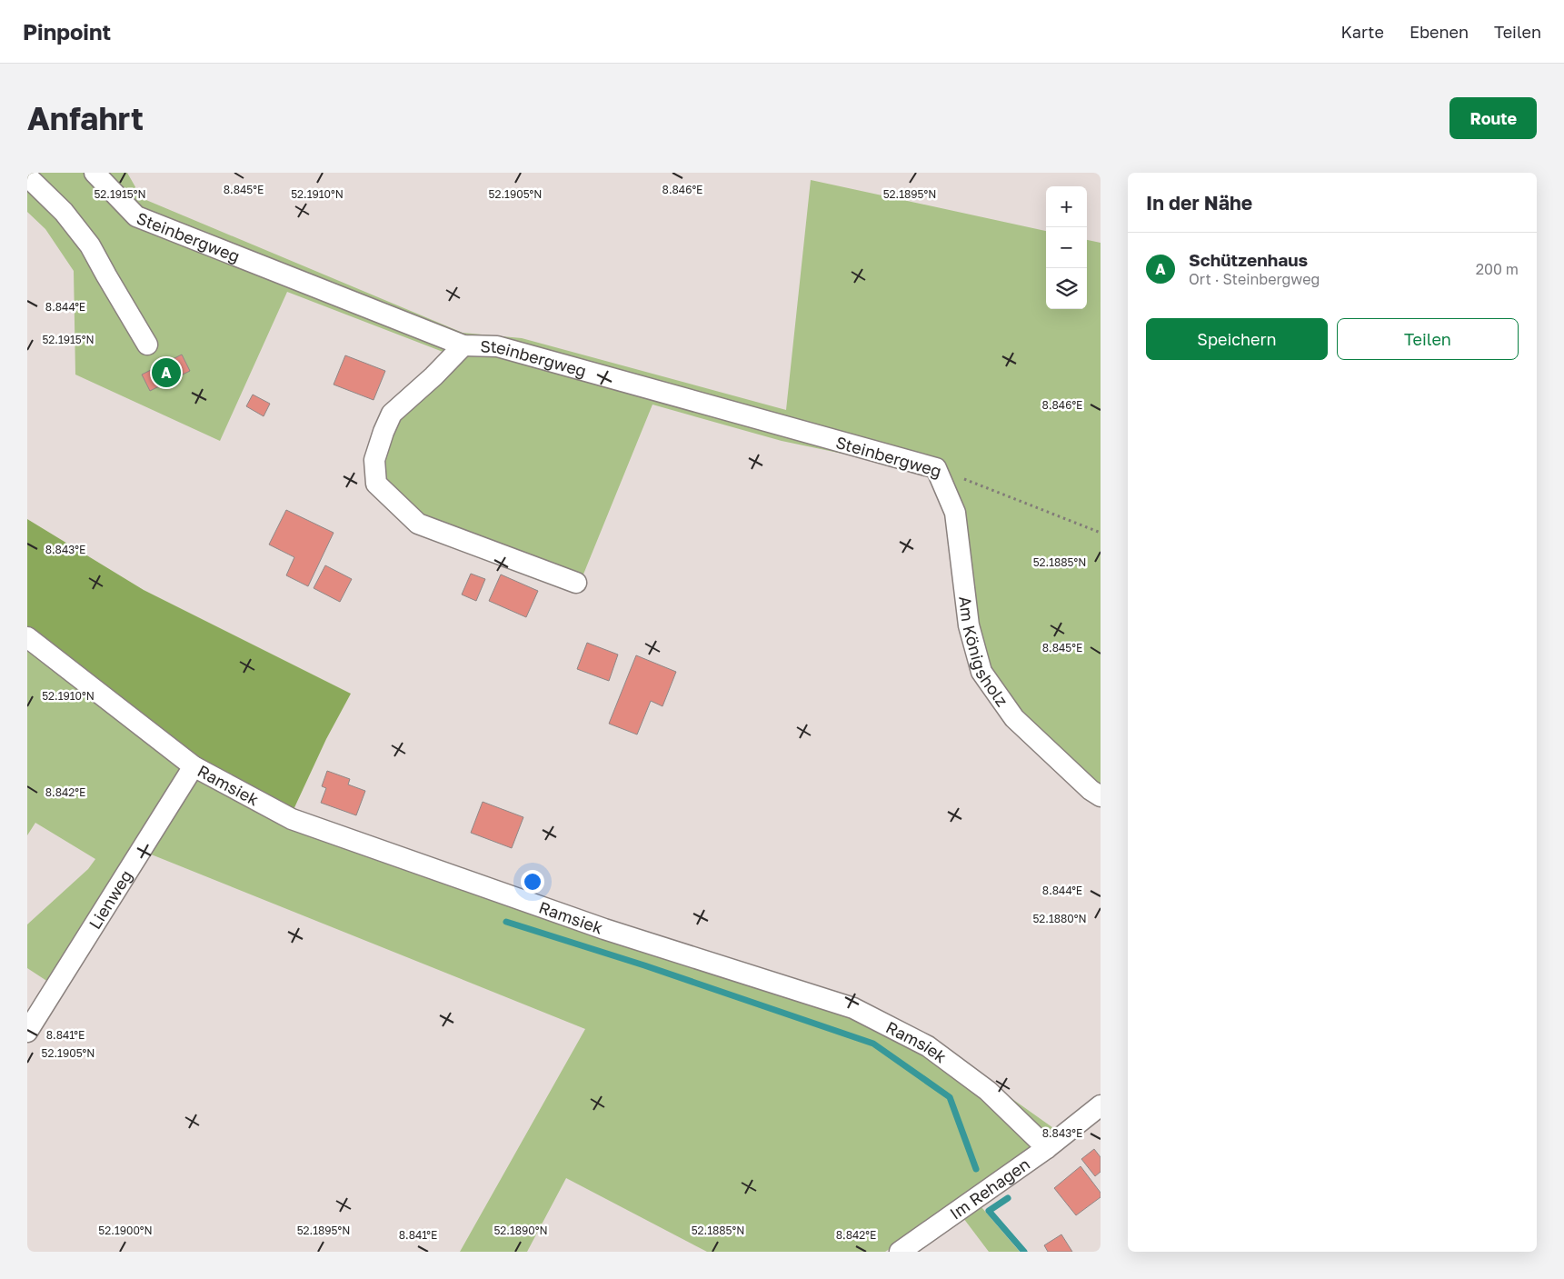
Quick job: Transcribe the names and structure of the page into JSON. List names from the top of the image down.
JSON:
{
  "streets": {
    "street": [
      "Steinbergweg",
      "Am Königsholz",
      "Ramsiek",
      "Lienweg",
      "Im Rehagen"
    ]
  },
  "crossings": [
    ["Steinbergweg", "Am Königsholz"],
    ["Ramsiek", "Lienweg"],
    ["Ramsiek", "Im Rehagen"]
  ],
  "page": {
    "header": "Pinpoint",
    "nav": ["Karte", "Ebenen", "Teilen"],
    "buttons": [
      "Route",
      ["Speichern", "Teilen"]
    ],
    "title": "Anfahrt",
    "heading": "In der Nähe",
    "map_buttons": ["+", "−"],
    "list": [
      {
        "mark": "A",
        "name": "Schützenhaus",
        "note": "Ort · Steinbergweg",
        "value": "200 m"
      }
    ],
    "pins": "A"
  },
  "coordinates": [
    "8.846°E",
    "8.845°E",
    "52.1915°N",
    "52.1910°N",
    "52.1905°N",
    "52.1895°N",
    "8.844°E",
    "8.843°E",
    "52.1885°N",
    "8.842°E",
    "52.1880°N",
    "8.841°E",
    "52.1900°N",
    "52.1890°N"
  ]
}
